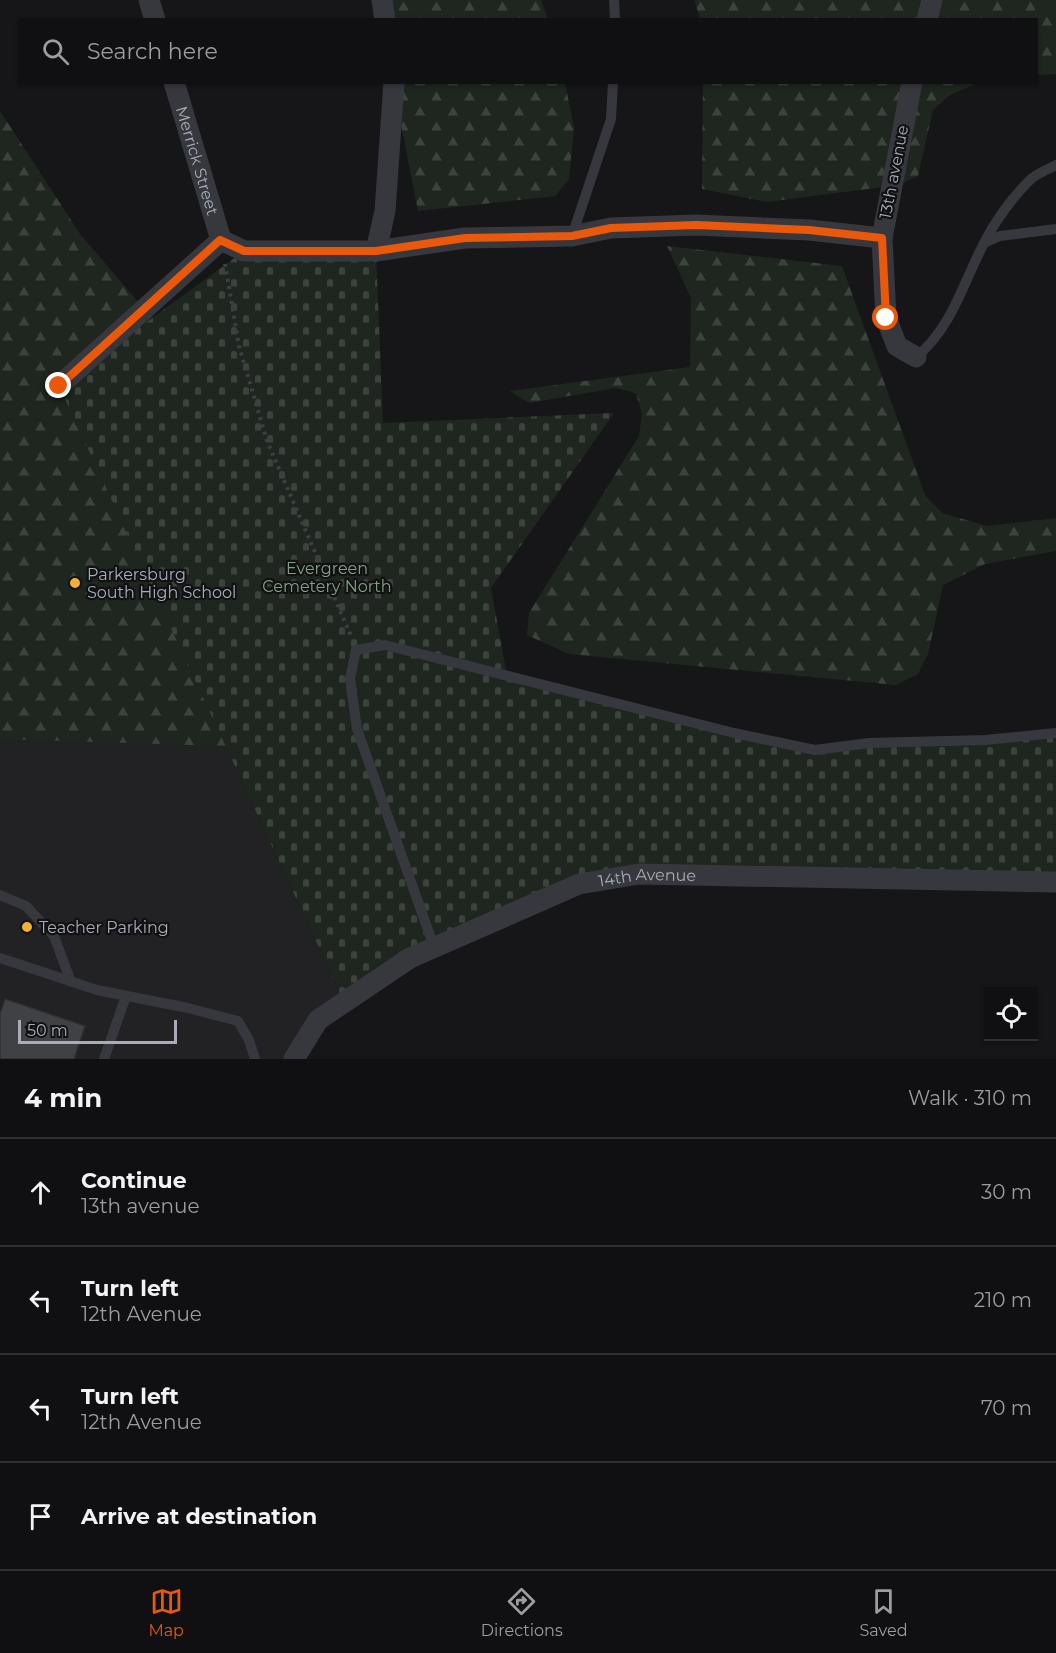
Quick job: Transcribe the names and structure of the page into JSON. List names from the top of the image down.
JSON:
{
  "streets": {
    "street": ["Merrick Street", "13th avenue", "14th Avenue"]
  },
  "parks": ["Evergreen Cemetery North"],
  "places": ["Parkersburg South High School", "Teacher Parking"],
  "scale_bar": "50 m",
  "page": {
    "search": "Search here",
    "scale": "50 m",
    "heading": ["4 min", "Walk · 310 m"],
    "list": [
      ["Continue", "13th avenue", "30 m"],
      ["Turn left", "12th Avenue", "210 m"],
      ["Turn left", "12th Avenue", "70 m"],
      "Arrive at destination"
    ],
    "nav": ["Map", "Directions", "Saved"]
  }
}
